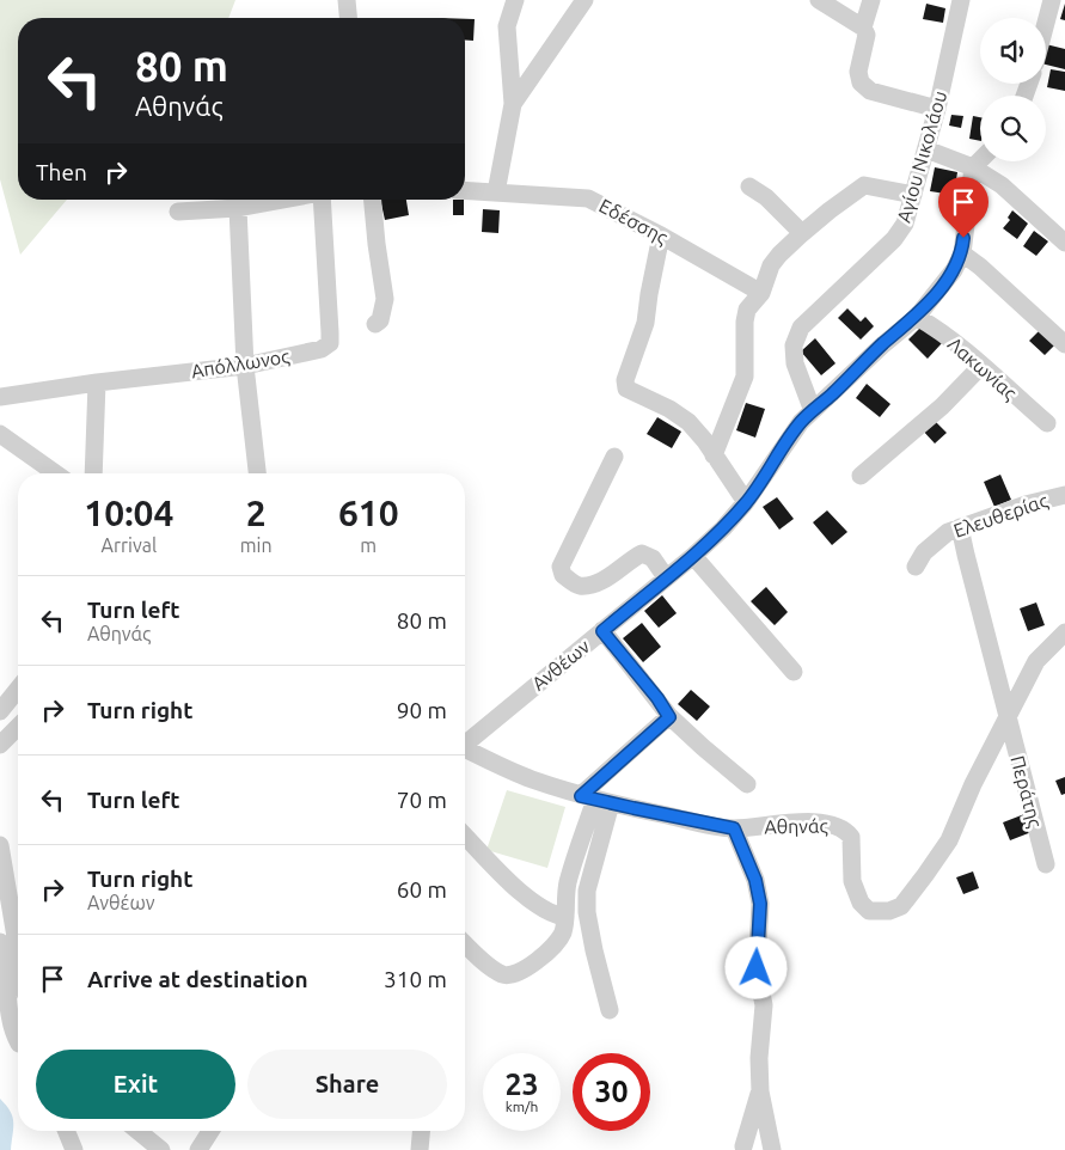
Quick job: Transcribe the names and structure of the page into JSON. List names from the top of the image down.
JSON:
{
  "streets": {
    "street": [
      "Αγίου Νικολάου",
      "Εδέσσης",
      "Απόλλωνος",
      "Λακωνίας",
      "Ελευθερίας",
      "Ανθέων",
      "Περάτης",
      "Αθηνάς"
    ]
  },
  "crossings": [
    ["Αγίου Νικολάου", "Ανθέων"],
    ["Λακωνίας", "Ανθέων"],
    ["Ελευθερίας", "Περάτης"],
    ["Περάτης", "Αθηνάς"]
  ],
  "page": {
    "turn": ["80 m", "Αθηνάς"],
    "then": "Then",
    "eta": [
      "10:04",
      "Arrival",
      "2",
      "min",
      "610",
      "m"
    ],
    "list": [
      {
        "name": "Turn left",
        "note": "Αθηνάς",
        "value": "80 m"
      },
      {
        "name": "Turn right",
        "value": "90 m"
      },
      {
        "name": "Turn left",
        "value": "70 m"
      },
      {
        "name": "Turn right",
        "note": "Ανθέων",
        "value": "60 m"
      },
      {
        "name": "Arrive at destination",
        "value": "310 m"
      }
    ],
    "buttons": ["Exit", "Share"],
    "speed": "23 km/h",
    "limit": "30"
  }
}
